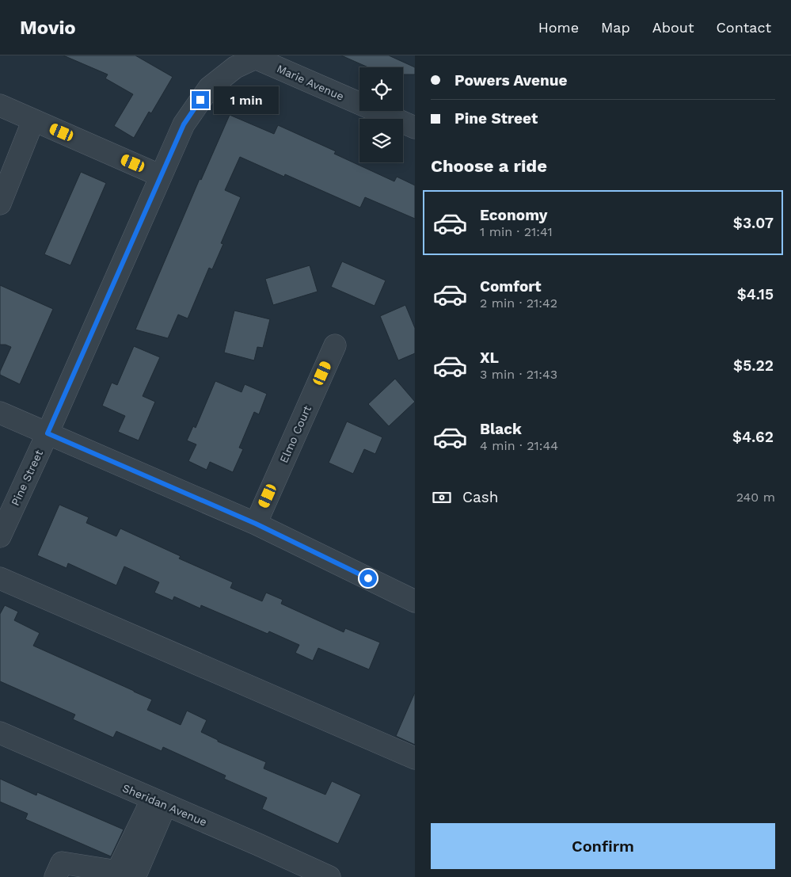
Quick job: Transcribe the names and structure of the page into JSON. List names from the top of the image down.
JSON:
{
  "streets": {
    "street": [
      "Marie Avenue",
      "Elmo Court",
      "Pine Street",
      "Sheridan Avenue"
    ]
  },
  "crossings": [
    ["Marie Avenue", "Pine Street"]
  ],
  "page": {
    "header": "Movio",
    "nav": [
      "Home",
      "Map",
      "About",
      "Contact"
    ],
    "banner": ["Powers Avenue", "Pine Street"],
    "bubble": "1 min",
    "heading": "Choose a ride",
    "list": [
      {
        "name": "Economy",
        "note": "1 min · 21:41",
        "value": "$3.07"
      },
      {
        "name": "Comfort",
        "note": "2 min · 21:42",
        "value": "$4.15"
      },
      {
        "name": "XL",
        "note": "3 min · 21:43",
        "value": "$5.22"
      },
      {
        "name": "Black",
        "note": "4 min · 21:44",
        "value": "$4.62"
      }
    ],
    "pay": ["Cash", "240 m"],
    "buttons": "Confirm"
  }
}
